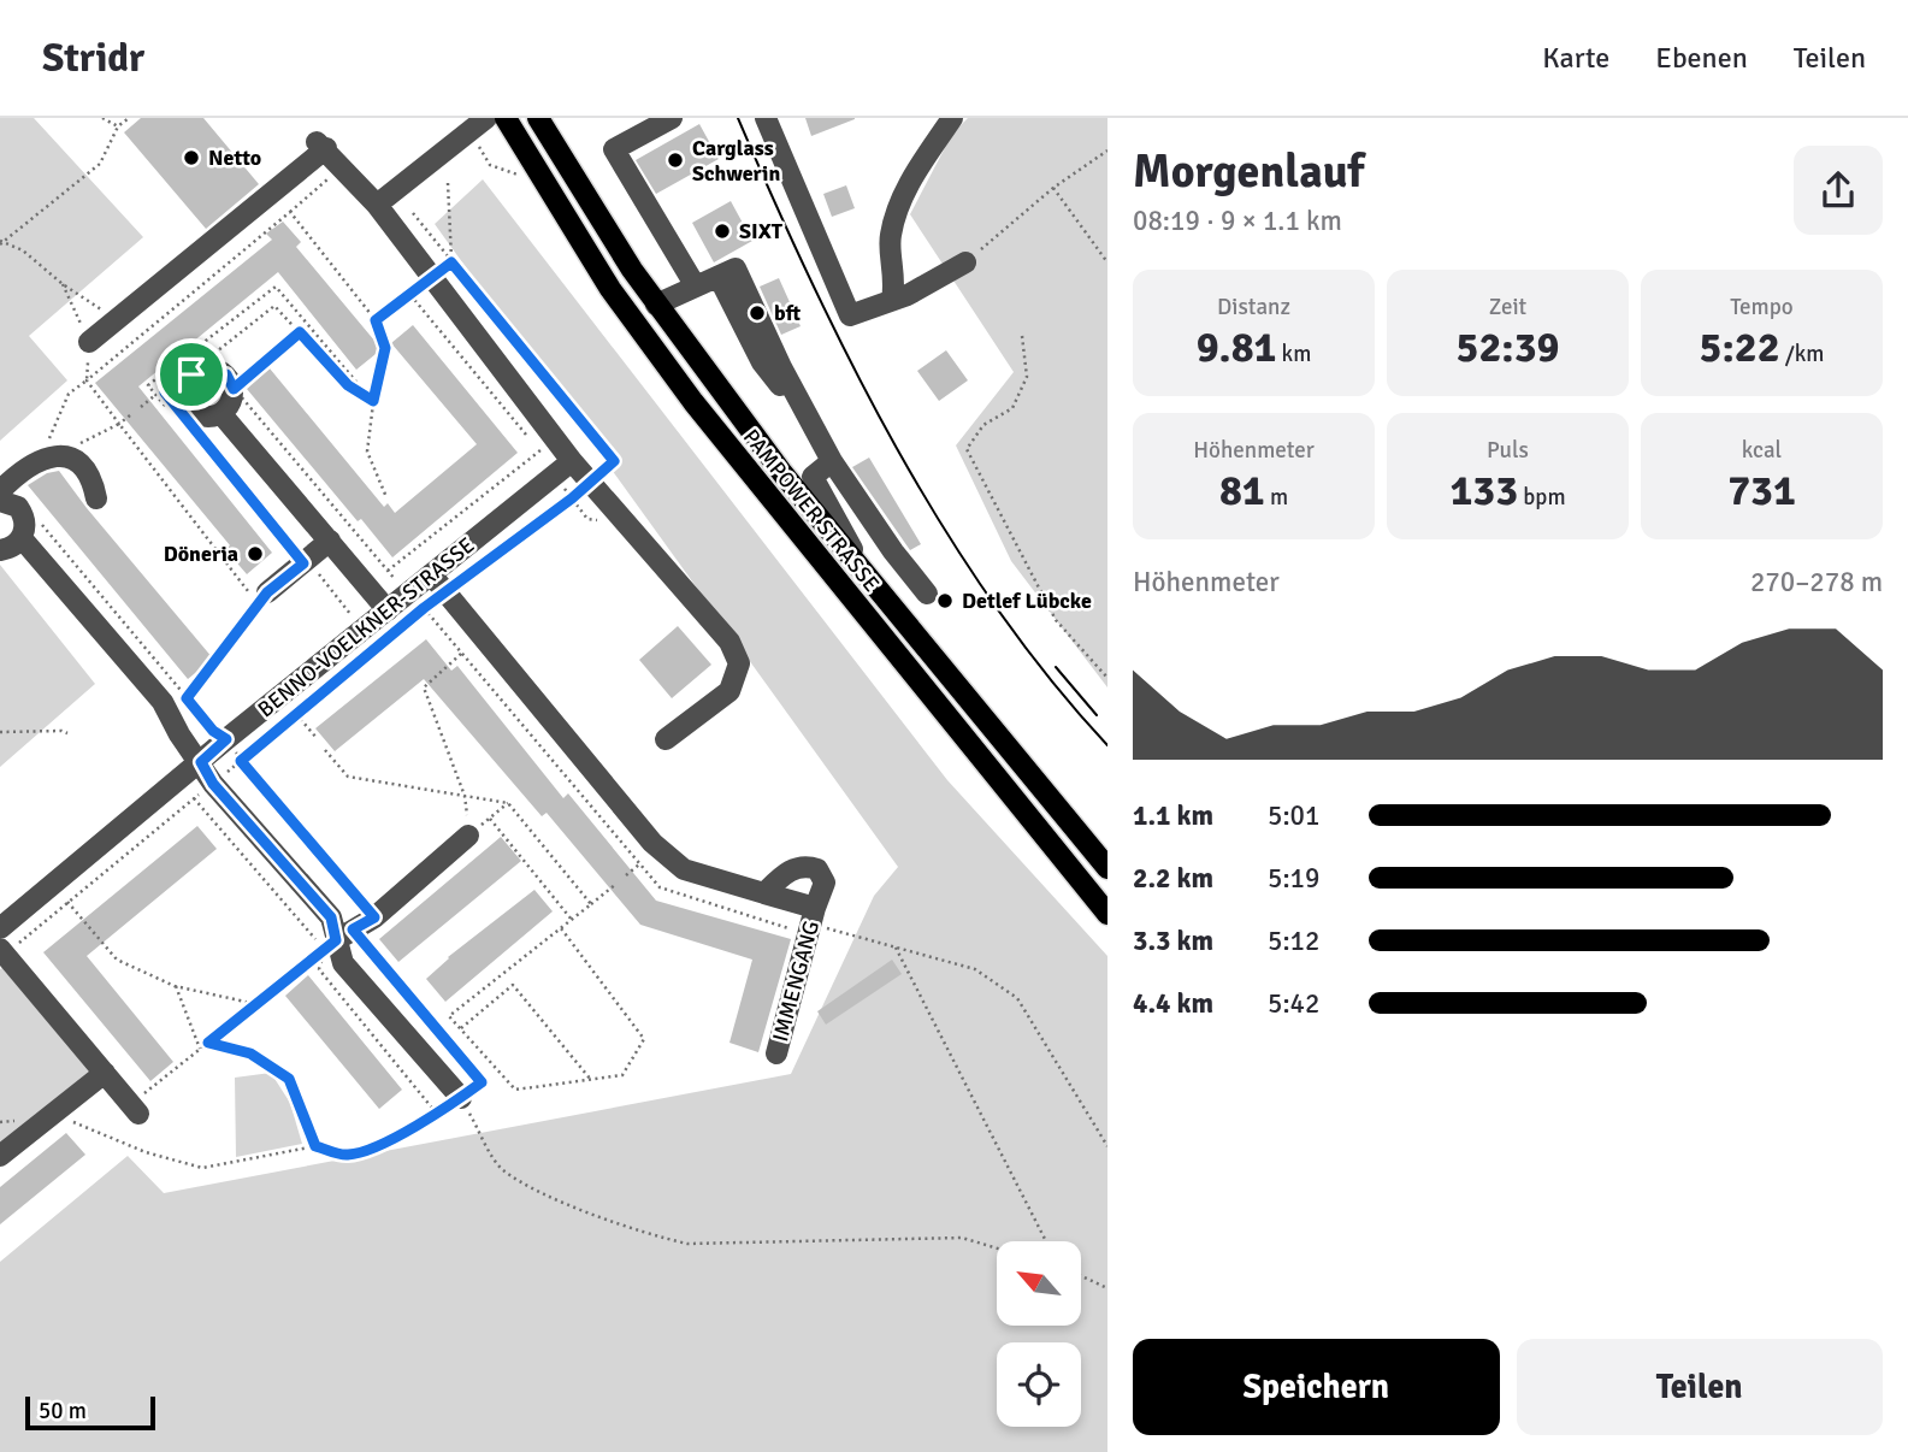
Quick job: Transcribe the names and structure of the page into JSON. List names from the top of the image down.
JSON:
{
  "streets": {
    "main road": ["PAMPOWER STRASSE"],
    "street": ["BENNO-VOELKNER-STRASSE", "IMMENGANG"]
  },
  "places": [
    "Netto",
    "Carglass Schwerin",
    "SIXT",
    "bft",
    "Döneria",
    "Detlef Lübcke"
  ],
  "scale_bar": "50 m",
  "north": "top left",
  "page": {
    "header": "Stridr",
    "nav": ["Karte", "Ebenen", "Teilen"],
    "heading": ["Morgenlauf", "08:19 · 9 × 1.1 km"],
    "stats": [
      ["Distanz", "9.81 km"],
      ["Zeit", "52:39"],
      ["Tempo", "5:22 /km"],
      ["Höhenmeter", "81 m"],
      ["Puls", "133 bpm"],
      ["kcal", "731"]
    ],
    "chart": ["Höhenmeter", "270–278 m"],
    "list": [
      {
        "name": "1.1 km",
        "note": "5:01"
      },
      {
        "name": "2.2 km",
        "note": "5:19"
      },
      {
        "name": "3.3 km",
        "note": "5:12"
      },
      {
        "name": "4.4 km",
        "note": "5:42"
      }
    ],
    "buttons": ["Speichern", "Teilen"],
    "scale": "50 m"
  }
}
